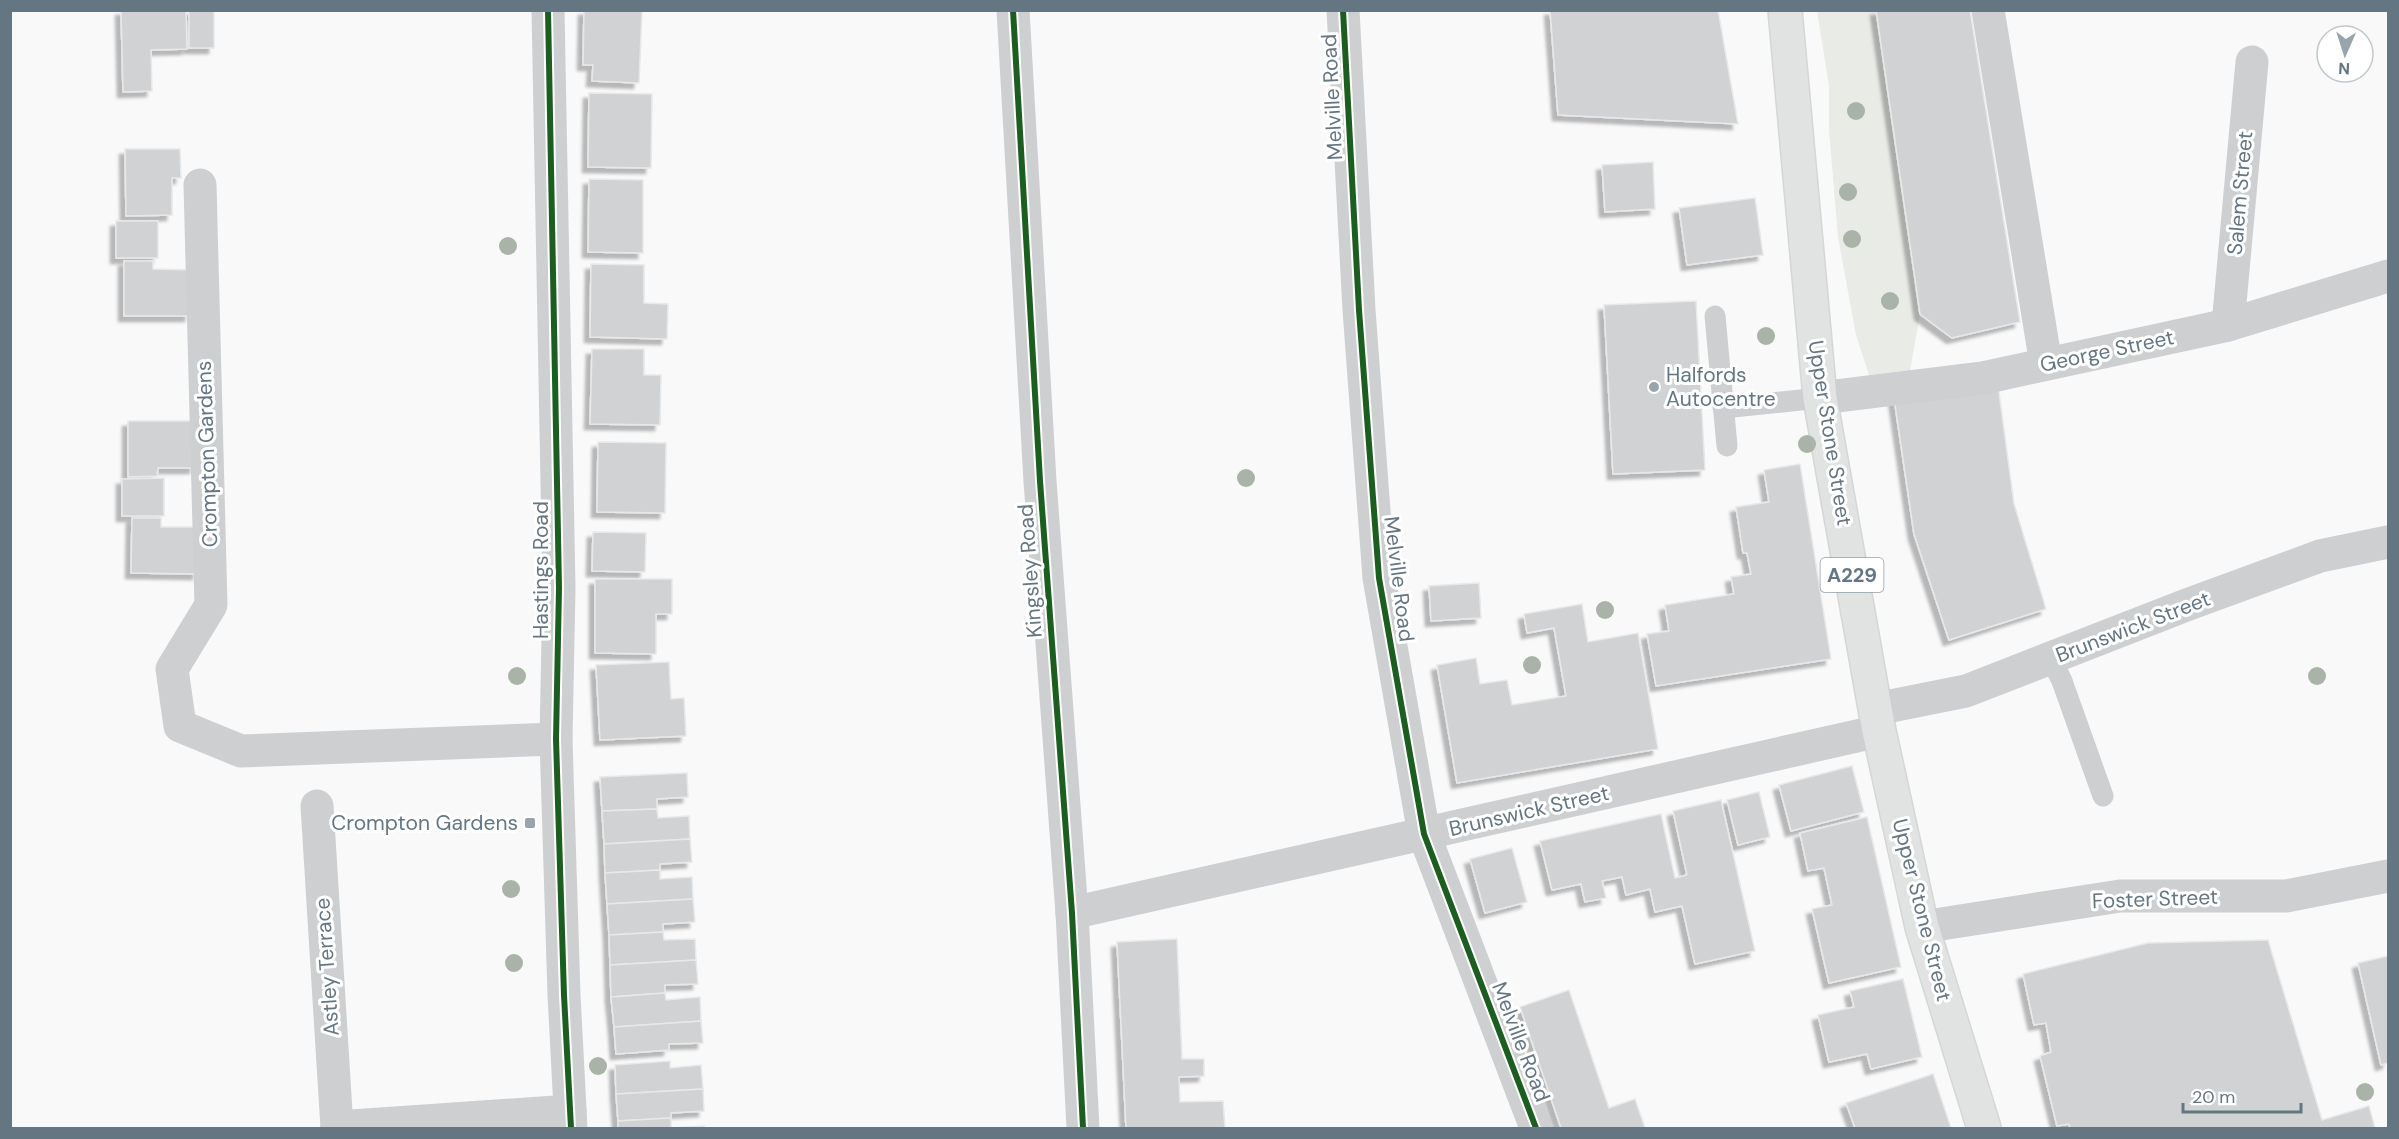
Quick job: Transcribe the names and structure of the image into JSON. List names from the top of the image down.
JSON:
{
  "streets": {
    "highway": ["Upper Stone Street", "A229"],
    "street": [
      "Melville Road",
      "Salem Street",
      "George Street",
      "Crompton Gardens",
      "Hastings Road",
      "Kingsley Road",
      "Brunswick Street",
      "Foster Street",
      "Astley Terrace"
    ]
  },
  "crossings": [
    ["Melville Road", "Brunswick Street"],
    ["Salem Street", "George Street"],
    ["George Street", "Upper Stone Street"],
    ["Upper Stone Street", "Brunswick Street"],
    ["Upper Stone Street", "Foster Street"],
    ["Crompton Gardens", "Hastings Road"],
    ["Hastings Road", "Astley Terrace"],
    ["Kingsley Road", "Brunswick Street"]
  ],
  "places": {
    "other": ["Halfords Autocentre"],
    "transit": ["Crompton Gardens"]
  },
  "scale_bar": "20 m",
  "north": "bottom"
}
